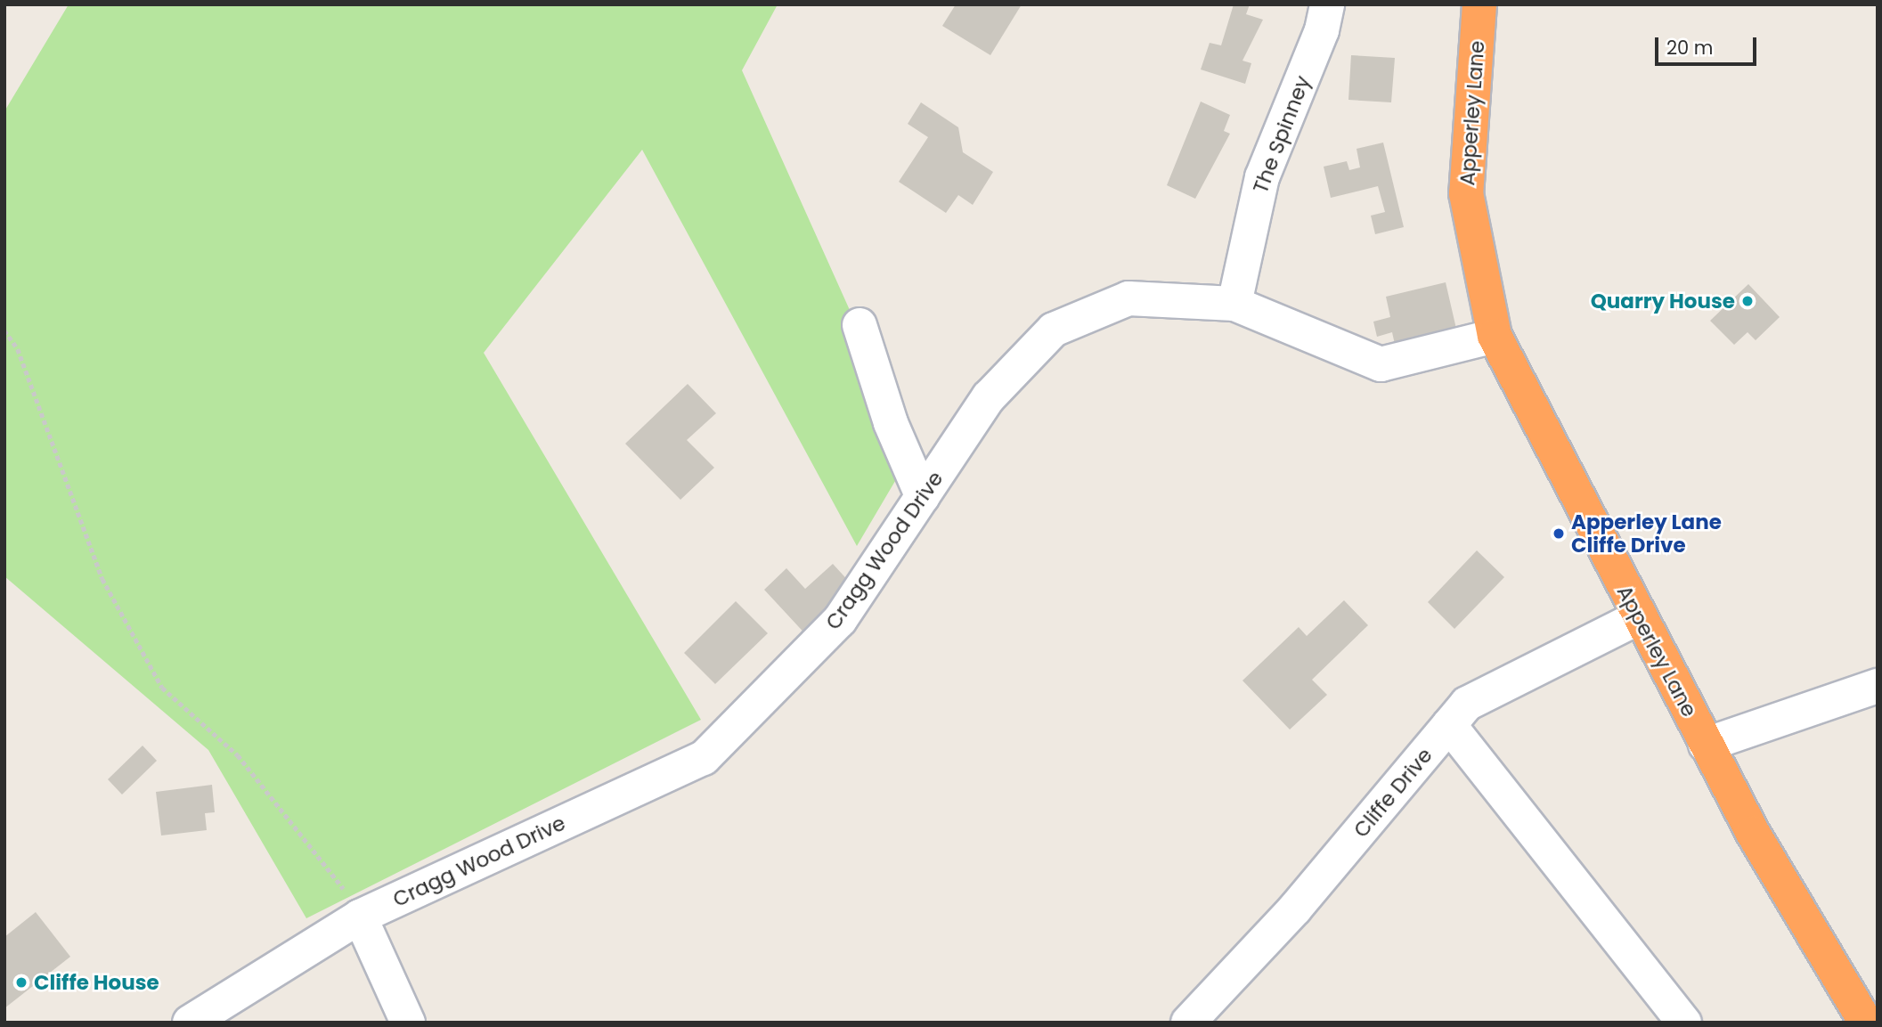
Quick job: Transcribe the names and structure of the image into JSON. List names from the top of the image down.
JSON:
{
  "streets": {
    "highway": ["Apperley Lane"],
    "street": ["The Spinney", "Cragg Wood Drive", "Cliffe Drive"]
  },
  "crossings": [
    ["Apperley Lane", "Cragg Wood Drive"],
    ["Apperley Lane", "Cliffe Drive"],
    ["The Spinney", "Cragg Wood Drive"]
  ],
  "places": ["Quarry House", "Apperley Lane Cliffe Drive", "Cliffe House"],
  "scale_bar": "20 m"
}
